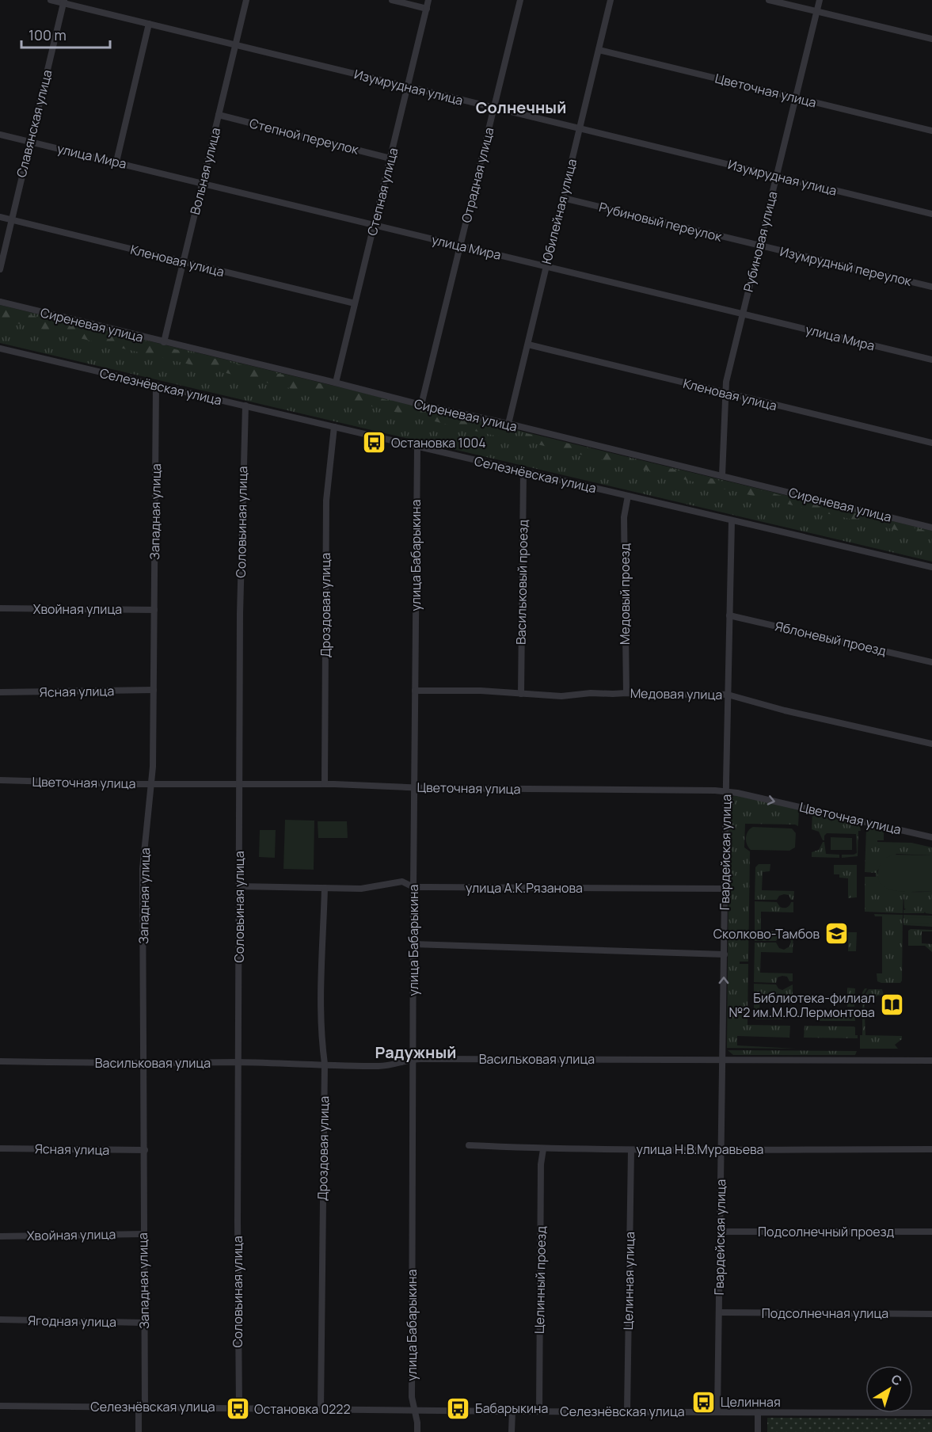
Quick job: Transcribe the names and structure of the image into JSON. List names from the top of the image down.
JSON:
{
  "streets": {
    "street": [
      "Изумрудная улица",
      "Цветочная улица",
      "Славянская улица",
      "Степной переулок",
      "улица Мира",
      "Вольная улица",
      "Отрадная улица",
      "Степная улица",
      "Юбилейная улица",
      "Рубиновый переулок",
      "Рубиновая улица",
      "Кленовая улица",
      "Изумрудный переулок",
      "Сиреневая улица",
      "Селезнёвская улица",
      "Западная улица",
      "Соловьиная улица",
      "улица Бабарыкина",
      "Васильковый проезд",
      "Медовый проезд",
      "Дроздовая улица",
      "Хвойная улица",
      "Яблоневый проезд",
      "Ясная улица",
      "Медовая улица",
      "Гвардейская улица",
      "улица А.К.Рязанова",
      "Васильковая улица",
      "улица Н.В.Муравьева",
      "Подсолнечный проезд",
      "Целинный проезд",
      "Целинная улица",
      "Подсолнечная улица",
      "Ягодная улица"
    ]
  },
  "crossings": [
    ["Изумрудная улица", "Славянская улица"],
    ["Изумрудная улица", "Вольная улица"],
    ["Изумрудная улица", "Отрадная улица"],
    ["Изумрудная улица", "Степная улица"],
    ["Изумрудная улица", "Юбилейная улица"],
    ["Изумрудная улица", "Рубиновая улица"],
    ["Цветочная улица", "Юбилейная улица"],
    ["Цветочная улица", "Рубиновая улица"],
    ["Цветочная улица", "Западная улица"],
    ["Цветочная улица", "Соловьиная улица"],
    ["Цветочная улица", "улица Бабарыкина"],
    ["Цветочная улица", "Дроздовая улица"],
    ["Цветочная улица", "Гвардейская улица"],
    ["Славянская улица", "улица Мира"],
    ["Славянская улица", "Кленовая улица"],
    ["Степной переулок", "Вольная улица"],
    ["Степной переулок", "Степная улица"],
    ["улица Мира", "Вольная улица"],
    ["улица Мира", "Отрадная улица"],
    ["улица Мира", "Степная улица"],
    ["улица Мира", "Юбилейная улица"],
    ["улица Мира", "Рубиновая улица"],
    ["Вольная улица", "Кленовая улица"],
    ["Вольная улица", "Сиреневая улица"],
    ["Отрадная улица", "Сиреневая улица"],
    ["Степная улица", "Кленовая улица"],
    ["Степная улица", "Сиреневая улица"],
    ["Юбилейная улица", "Рубиновый переулок"],
    ["Юбилейная улица", "Кленовая улица"],
    ["Юбилейная улица", "Сиреневая улица"],
    ["Рубиновый переулок", "Рубиновая улица"],
    ["Рубиновый переулок", "Изумрудный переулок"],
    ["Рубиновая улица", "Кленовая улица"],
    ["Рубиновая улица", "Изумрудный переулок"],
    ["Рубиновая улица", "Сиреневая улица"],
    ["Селезнёвская улица", "Западная улица"],
    ["Селезнёвская улица", "Соловьиная улица"],
    ["Селезнёвская улица", "улица Бабарыкина"],
    ["Селезнёвская улица", "Васильковый проезд"],
    ["Селезнёвская улица", "Медовый проезд"],
    ["Селезнёвская улица", "Дроздовая улица"],
    ["Селезнёвская улица", "Гвардейская улица"],
    ["Селезнёвская улица", "Целинный проезд"],
    ["Селезнёвская улица", "Целинная улица"],
    ["Западная улица", "Хвойная улица"],
    ["Западная улица", "Ясная улица"],
    ["Западная улица", "Васильковая улица"],
    ["Западная улица", "Ягодная улица"],
    ["Соловьиная улица", "улица А.К.Рязанова"],
    ["Соловьиная улица", "Васильковая улица"],
    ["улица Бабарыкина", "Медовая улица"],
    ["улица Бабарыкина", "улица А.К.Рязанова"],
    ["улица Бабарыкина", "Васильковая улица"],
    ["Васильковый проезд", "Медовая улица"],
    ["Медовый проезд", "Медовая улица"],
    ["Дроздовая улица", "улица А.К.Рязанова"],
    ["Дроздовая улица", "Васильковая улица"],
    ["Яблоневый проезд", "Гвардейская улица"],
    ["Медовая улица", "Гвардейская улица"],
    ["Гвардейская улица", "улица А.К.Рязанова"],
    ["Гвардейская улица", "Васильковая улица"],
    ["Гвардейская улица", "улица Н.В.Муравьева"],
    ["Гвардейская улица", "Подсолнечный проезд"],
    ["Гвардейская улица", "Подсолнечная улица"],
    ["улица Н.В.Муравьева", "Целинный проезд"],
    ["улица Н.В.Муравьева", "Целинная улица"]
  ],
  "districts": ["Солнечный", "Радужный"],
  "places": {
    "bus stop": [
      "Остановка 1004",
      "Целинная",
      "Бабарыкина",
      "Остановка 0222"
    ],
    "school or university": ["Сколково-Тамбов"],
    "library": ["Библиотека-филиал №2 им.М.Ю.Лермонтова"]
  },
  "scale_bar": "100 m",
  "north": "top right"
}
